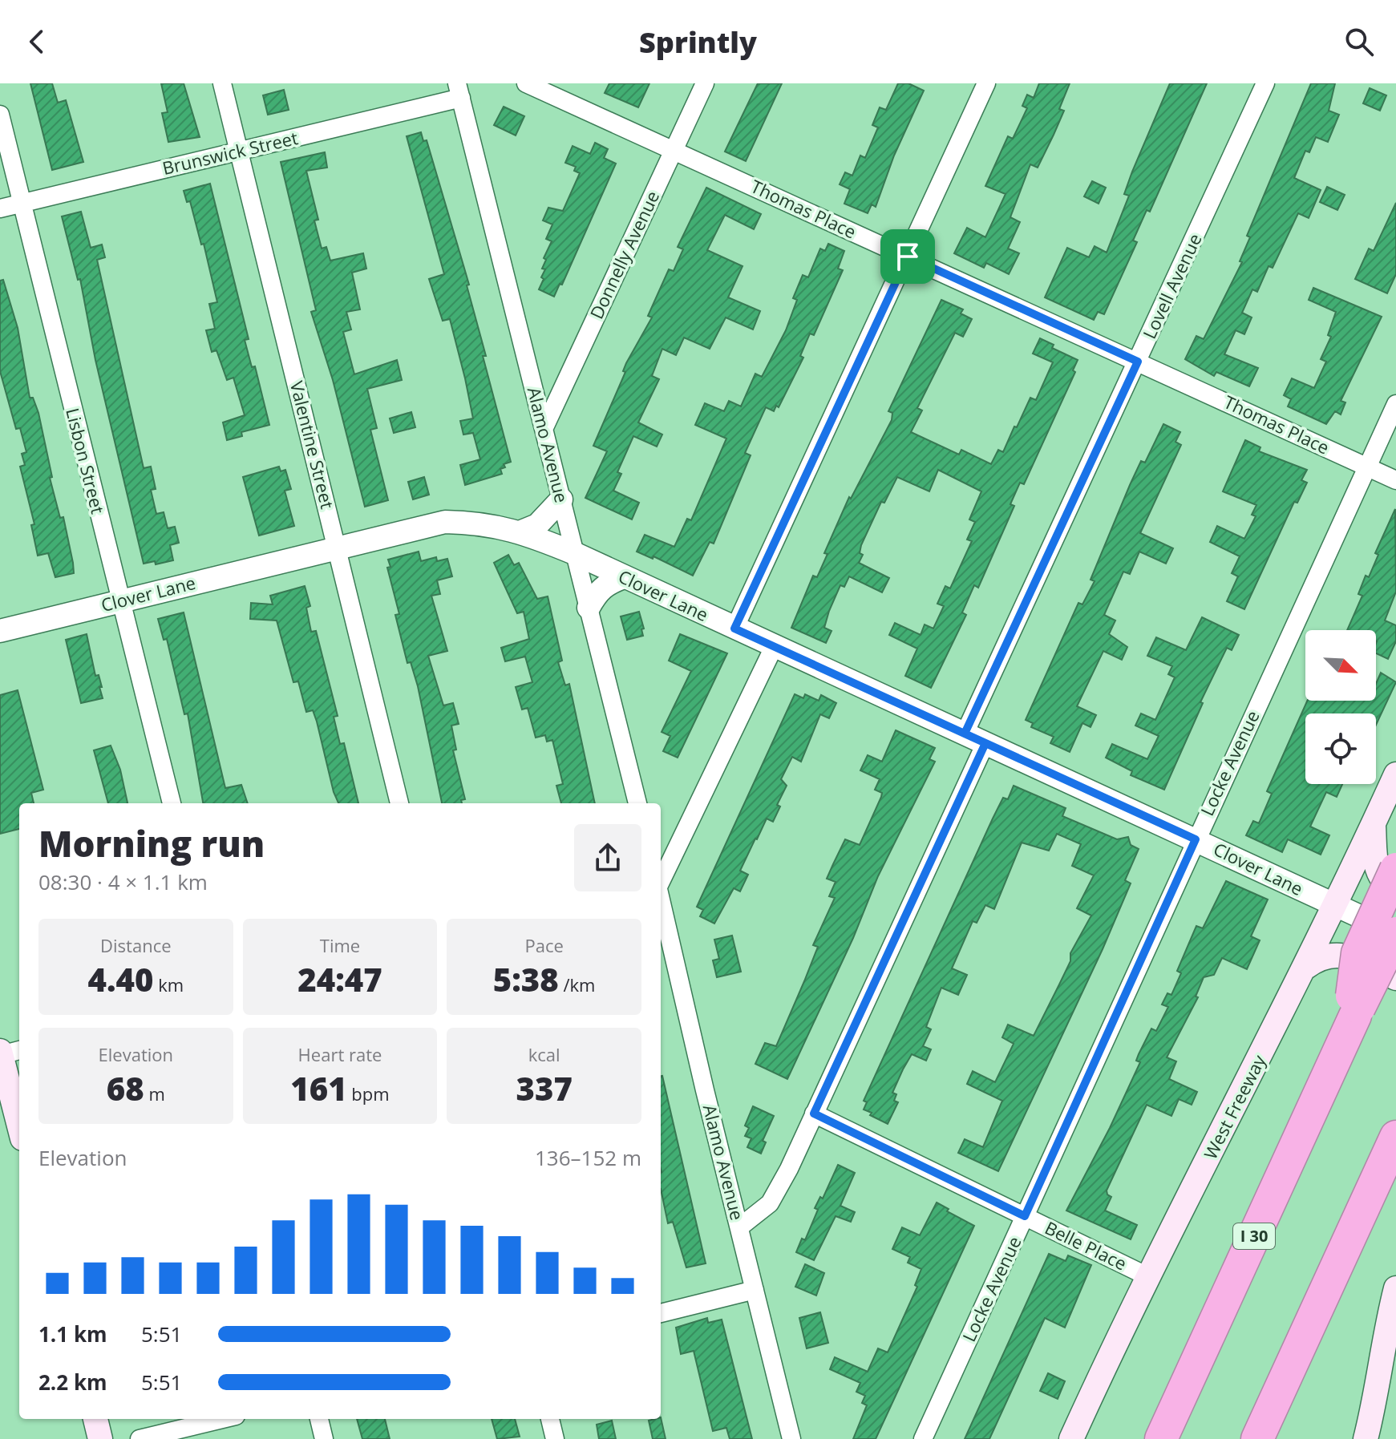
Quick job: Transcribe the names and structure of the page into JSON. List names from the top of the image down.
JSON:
{
  "streets": {
    "highway": ["I 30"],
    "main road": ["West Freeway"],
    "street": [
      "Brunswick Street",
      "Thomas Place",
      "Donnelly Avenue",
      "Lovell Avenue",
      "Valentine Street",
      "Alamo Avenue",
      "Lisbon Street",
      "Clover Lane",
      "Locke Avenue",
      "Belle Place"
    ]
  },
  "crossings": [
    ["Brunswick Street", "Valentine Street"],
    ["Brunswick Street", "Alamo Avenue"],
    ["Brunswick Street", "Lisbon Street"],
    ["Thomas Place", "Donnelly Avenue"],
    ["Thomas Place", "Lovell Avenue"],
    ["Thomas Place", "Locke Avenue"],
    ["Donnelly Avenue", "Alamo Avenue"],
    ["Lovell Avenue", "Clover Lane"],
    ["Valentine Street", "Clover Lane"],
    ["Alamo Avenue", "Clover Lane"],
    ["Lisbon Street", "Clover Lane"],
    ["Clover Lane", "Locke Avenue"],
    ["Clover Lane", "West Freeway"],
    ["Clover Lane", "I 30"],
    ["Locke Avenue", "Belle Place"],
    ["West Freeway", "Belle Place"]
  ],
  "north": "bottom right",
  "page": {
    "header": "Sprintly",
    "heading": ["Morning run", "08:30 · 4 × 1.1 km"],
    "stats": [
      ["Distance", "4.40 km"],
      ["Time", "24:47"],
      ["Pace", "5:38 /km"],
      ["Elevation", "68 m"],
      ["Heart rate", "161 bpm"],
      ["kcal", "337"]
    ],
    "chart": ["Elevation", "136–152 m"],
    "list": [
      {
        "name": "1.1 km",
        "note": "5:51"
      },
      {
        "name": "2.2 km",
        "note": "5:51"
      }
    ]
  }
}
